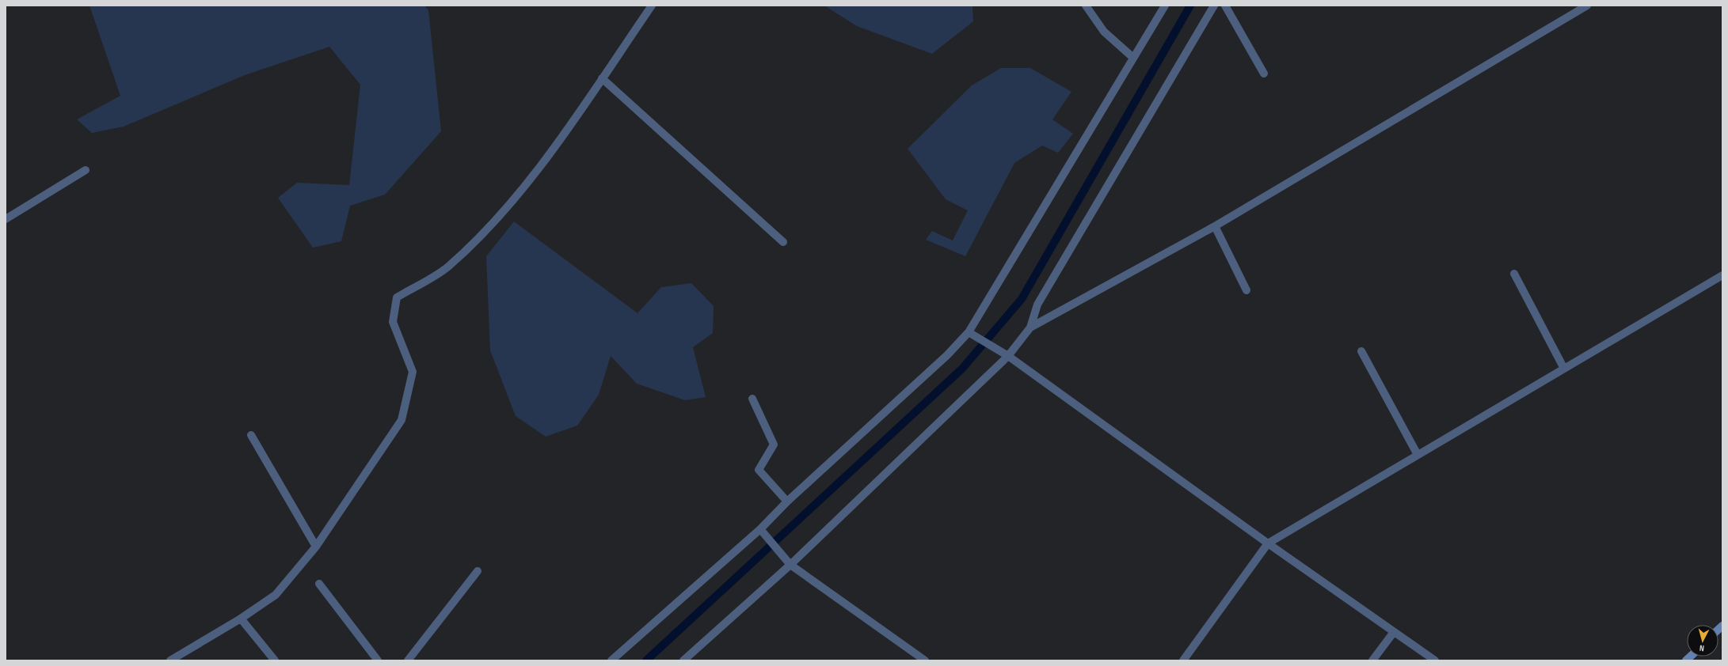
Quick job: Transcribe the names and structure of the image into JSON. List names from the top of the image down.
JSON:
{
  "north": "bottom"
}
